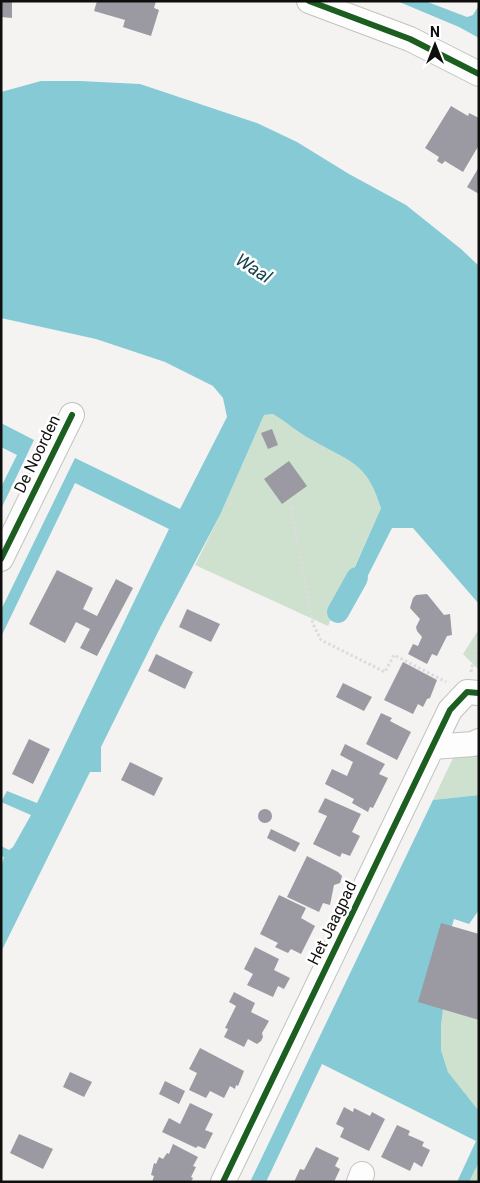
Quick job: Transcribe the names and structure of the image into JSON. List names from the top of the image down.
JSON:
{
  "streets": {
    "street": ["De Noorden", "Het Jaagpad"]
  },
  "water": ["Waal"],
  "north": "top"
}
